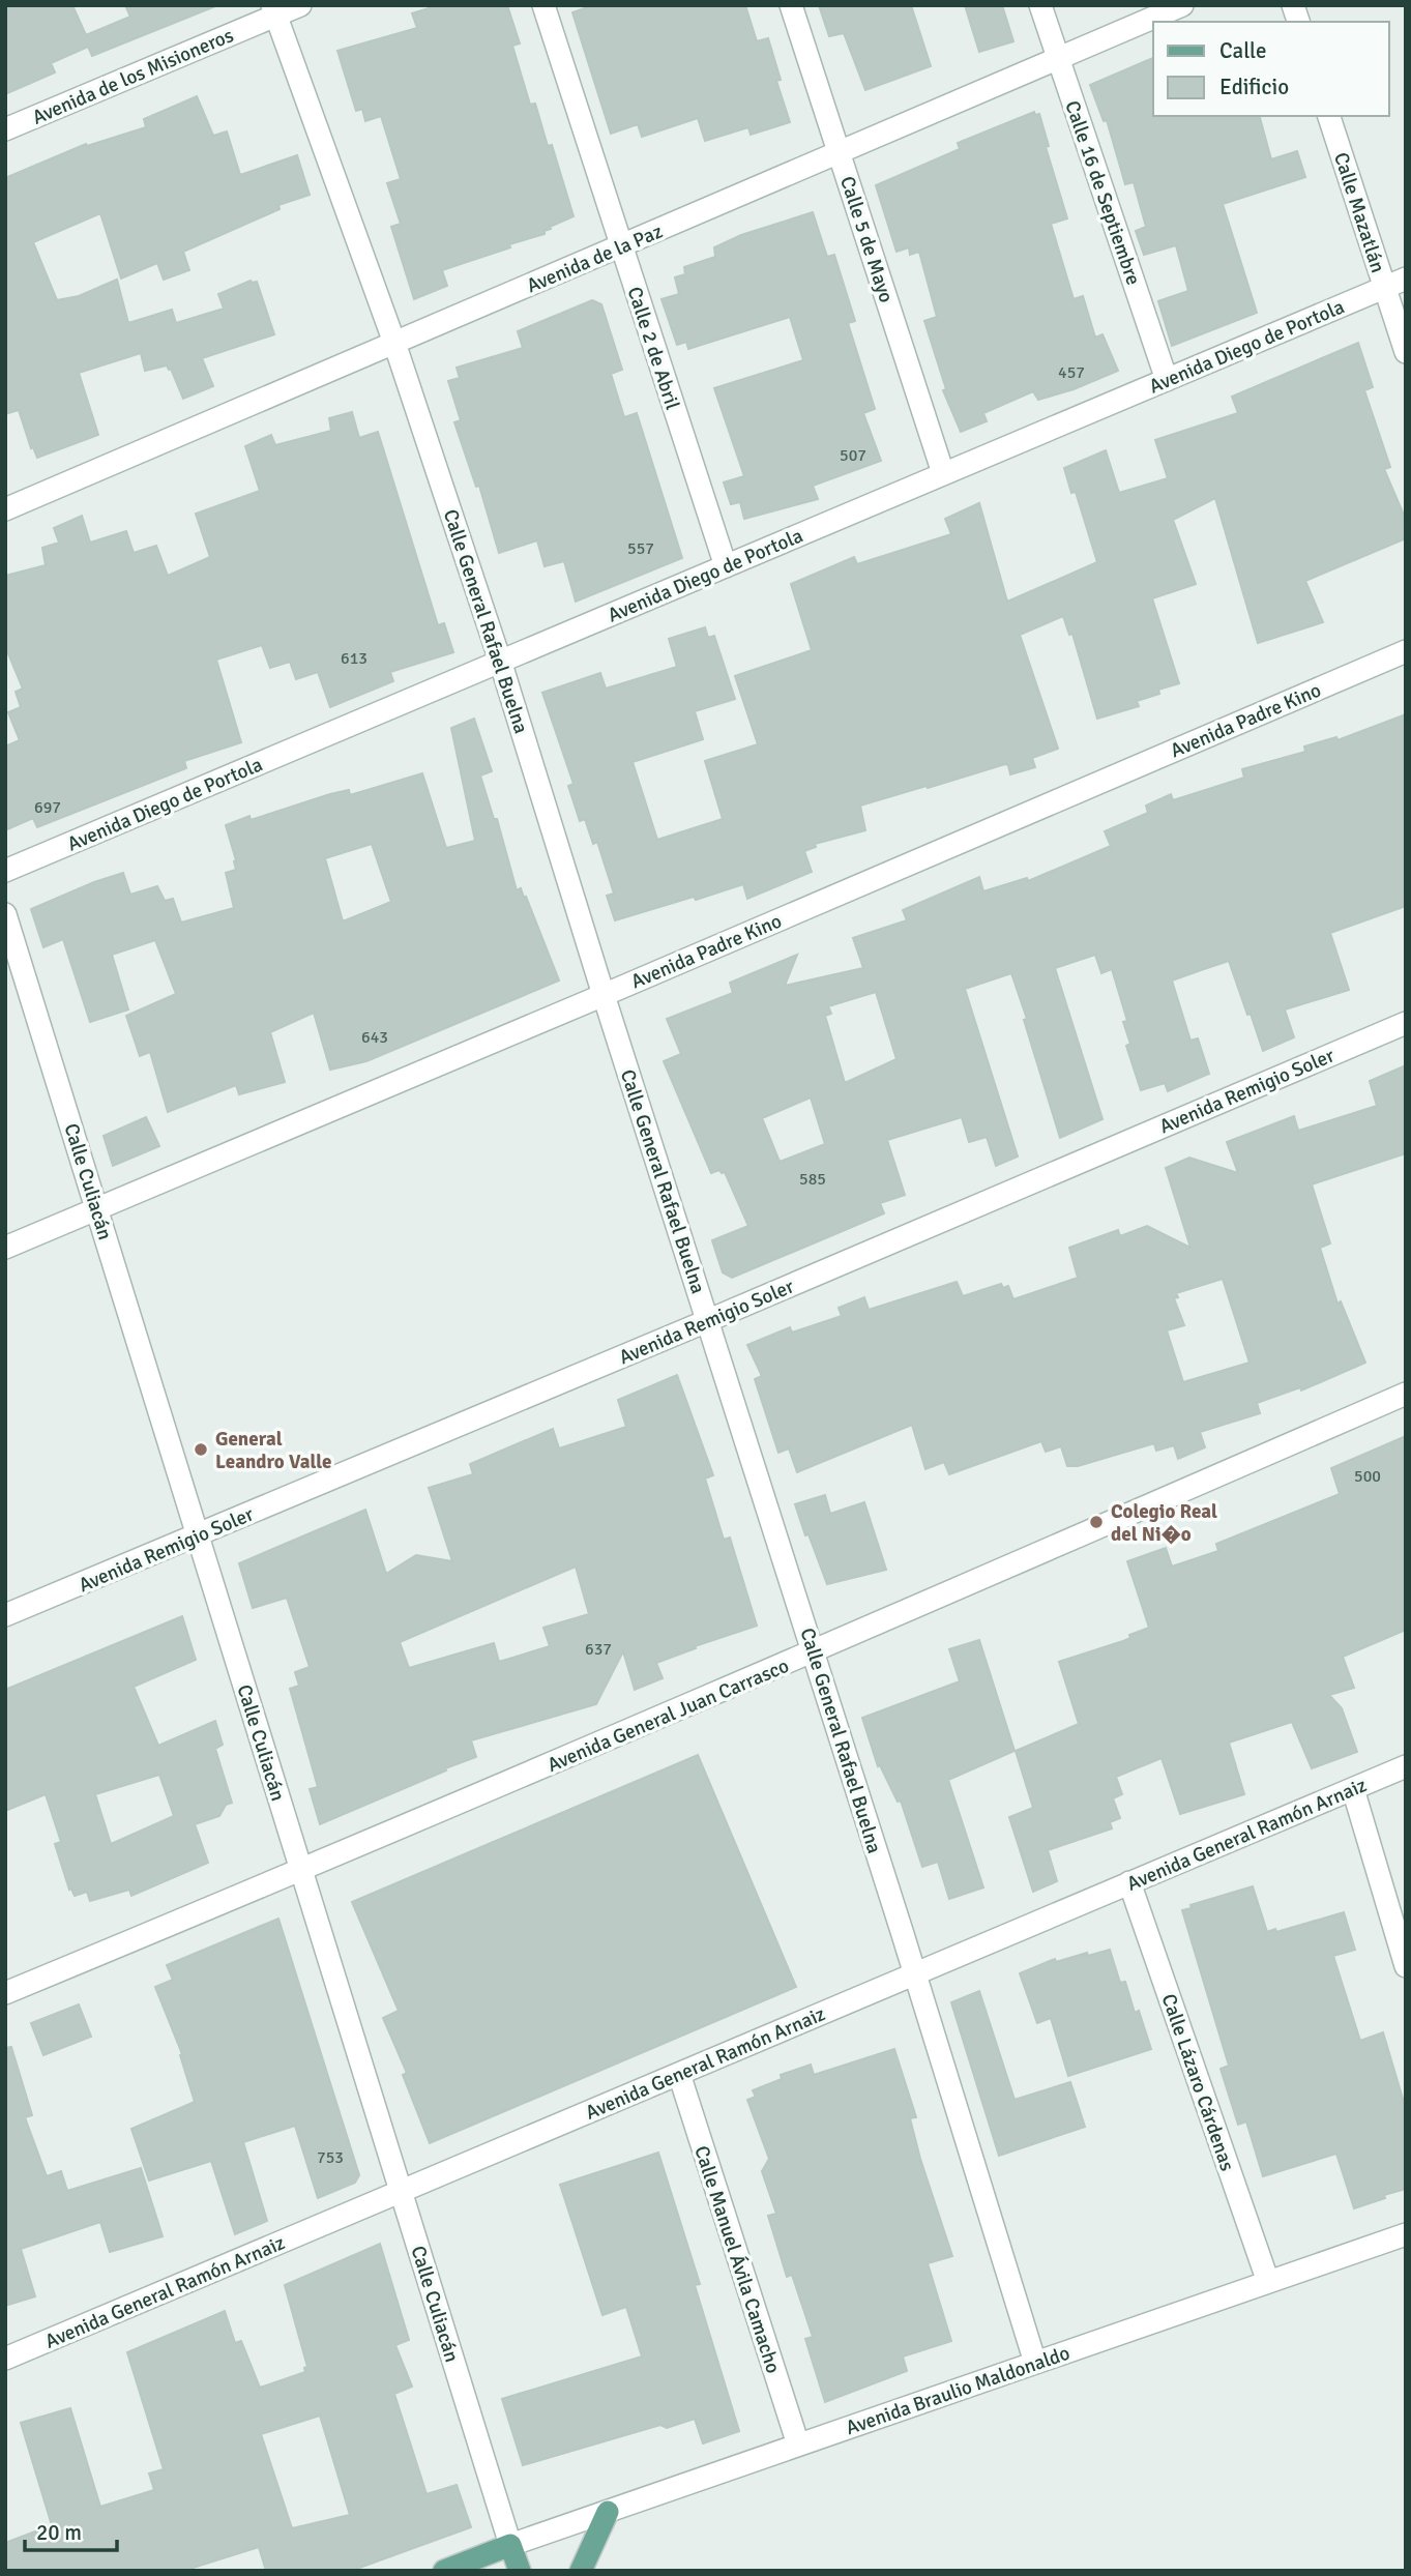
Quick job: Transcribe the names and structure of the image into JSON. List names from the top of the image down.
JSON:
{
  "streets": {
    "main road": ["Calle Culiacán"],
    "street": [
      "Avenida de los Misioneros",
      "Calle 16 de Septiembre",
      "Calle Mazatlán",
      "Calle 5 de Mayo",
      "Avenida de la Paz",
      "Avenida Diego de Portola",
      "Calle 2 de Abril",
      "Calle General Rafael Buelna",
      "Avenida Padre Kino",
      "Avenida Remigio Soler",
      "Avenida General Juan Carrasco",
      "Avenida General Ramón Arnaiz",
      "Calle Lázaro Cárdenas",
      "Calle Manuel Ávila Camacho",
      "Avenida Braulio Maldonaldo"
    ]
  },
  "crossings": [
    ["Avenida de los Misioneros", "Calle General Rafael Buelna"],
    ["Calle 16 de Septiembre", "Avenida de la Paz"],
    ["Calle 16 de Septiembre", "Avenida Diego de Portola"],
    ["Calle Mazatlán", "Avenida Diego de Portola"],
    ["Calle 5 de Mayo", "Avenida de la Paz"],
    ["Calle 5 de Mayo", "Avenida Diego de Portola"],
    ["Avenida de la Paz", "Calle 2 de Abril"],
    ["Avenida de la Paz", "Calle General Rafael Buelna"],
    ["Avenida Diego de Portola", "Calle 2 de Abril"],
    ["Avenida Diego de Portola", "Calle General Rafael Buelna"],
    ["Calle General Rafael Buelna", "Avenida Padre Kino"],
    ["Calle General Rafael Buelna", "Avenida Remigio Soler"],
    ["Calle General Rafael Buelna", "Avenida General Juan Carrasco"],
    ["Calle General Rafael Buelna", "Avenida General Ramón Arnaiz"],
    ["Calle General Rafael Buelna", "Avenida Braulio Maldonaldo"],
    ["Avenida Padre Kino", "Calle Culiacán"],
    ["Avenida Remigio Soler", "Calle Culiacán"],
    ["Calle Culiacán", "Avenida General Juan Carrasco"],
    ["Calle Culiacán", "Avenida General Ramón Arnaiz"],
    ["Calle Culiacán", "Avenida Braulio Maldonaldo"],
    ["Avenida General Ramón Arnaiz", "Calle Lázaro Cárdenas"],
    ["Avenida General Ramón Arnaiz", "Calle Manuel Ávila Camacho"],
    ["Calle Lázaro Cárdenas", "Avenida Braulio Maldonaldo"],
    ["Calle Manuel Ávila Camacho", "Avenida Braulio Maldonaldo"]
  ],
  "places": ["General Leandro Valle", "Colegio Real del Ni�o"],
  "house_numbers": [
    "457",
    "507",
    "557",
    "613",
    "697",
    "643",
    "585",
    "500",
    "637",
    "753"
  ],
  "legend": ["Calle", "Edificio"],
  "scale_bar": "20 m"
}
